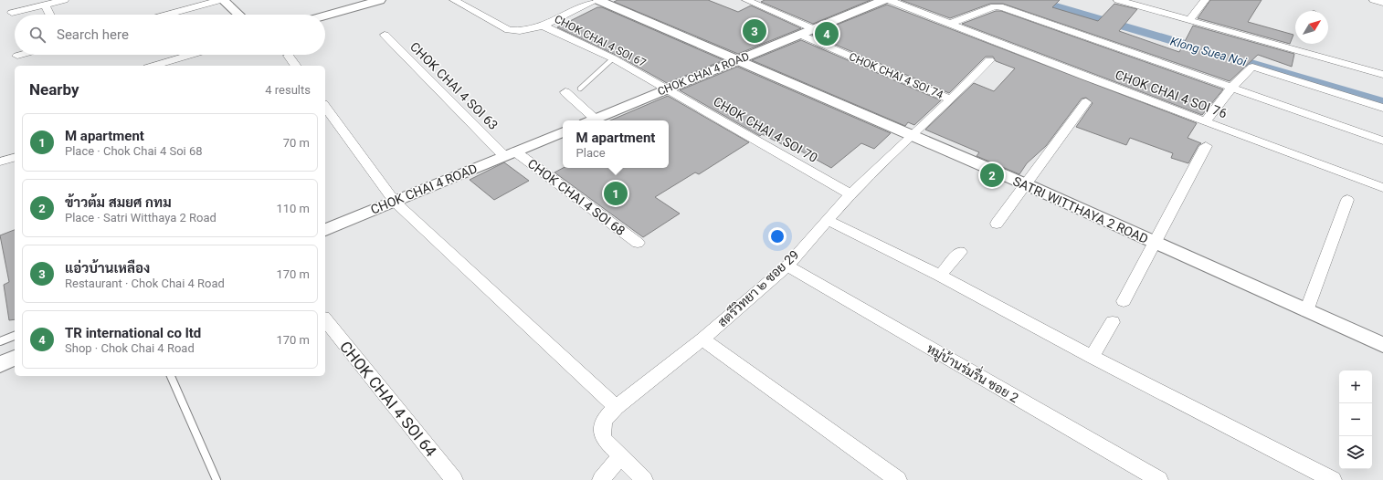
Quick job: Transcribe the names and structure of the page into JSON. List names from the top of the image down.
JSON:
{
  "streets": {
    "street": [
      "CHOK CHAI 4 SOI 67",
      "CHOK CHAI 4 ROAD",
      "CHOK CHAI 4 SOI 74",
      "CHOK CHAI 4 SOI 63",
      "CHOK CHAI 4 SOI 76",
      "CHOK CHAI 4 SOI 70",
      "CHOK CHAI 4 SOI 68",
      "SATRI WITTHAYA 2 ROAD",
      "สตรีวิทยา ๒ ซอย 29",
      "หมู่บ้านร่มรื่น ซอย 2",
      "CHOK CHAI 4 SOI 64"
    ]
  },
  "crossings": [
    ["CHOK CHAI 4 SOI 67", "CHOK CHAI 4 ROAD"],
    ["CHOK CHAI 4 SOI 67", "CHOK CHAI 4 SOI 70"],
    ["CHOK CHAI 4 ROAD", "CHOK CHAI 4 SOI 74"],
    ["CHOK CHAI 4 ROAD", "CHOK CHAI 4 SOI 63"],
    ["CHOK CHAI 4 ROAD", "CHOK CHAI 4 SOI 70"],
    ["CHOK CHAI 4 ROAD", "CHOK CHAI 4 SOI 68"],
    ["CHOK CHAI 4 ROAD", "SATRI WITTHAYA 2 ROAD"],
    ["CHOK CHAI 4 SOI 74", "สตรีวิทยา ๒ ซอย 29"],
    ["CHOK CHAI 4 SOI 63", "CHOK CHAI 4 SOI 68"],
    ["CHOK CHAI 4 SOI 70", "สตรีวิทยา ๒ ซอย 29"],
    ["SATRI WITTHAYA 2 ROAD", "สตรีวิทยา ๒ ซอย 29"],
    ["สตรีวิทยา ๒ ซอย 29", "หมู่บ้านร่มรื่น ซอย 2"]
  ],
  "water": ["Klong Suea Noi"],
  "north": "top right",
  "page": {
    "search": "Search here",
    "pins": [
      "3",
      "4",
      "2",
      "1"
    ],
    "heading": ["Nearby", "4 results"],
    "list": [
      {
        "mark": "1",
        "name": "M apartment",
        "note": "Place · Chok Chai 4 Soi 68",
        "value": "70 m"
      },
      {
        "mark": "2",
        "name": "ข้าวต้ม สมยศ กทม",
        "note": "Place · Satri Witthaya 2 Road",
        "value": "110 m"
      },
      {
        "mark": "3",
        "name": "แอ่วบ้านเหลือง",
        "note": "Restaurant · Chok Chai 4 Road",
        "value": "170 m"
      },
      {
        "mark": "4",
        "name": "TR international co ltd",
        "note": "Shop · Chok Chai 4 Road",
        "value": "170 m"
      }
    ],
    "popup": ["M apartment", "Place"],
    "map_buttons": ["+", "−"]
  }
}
